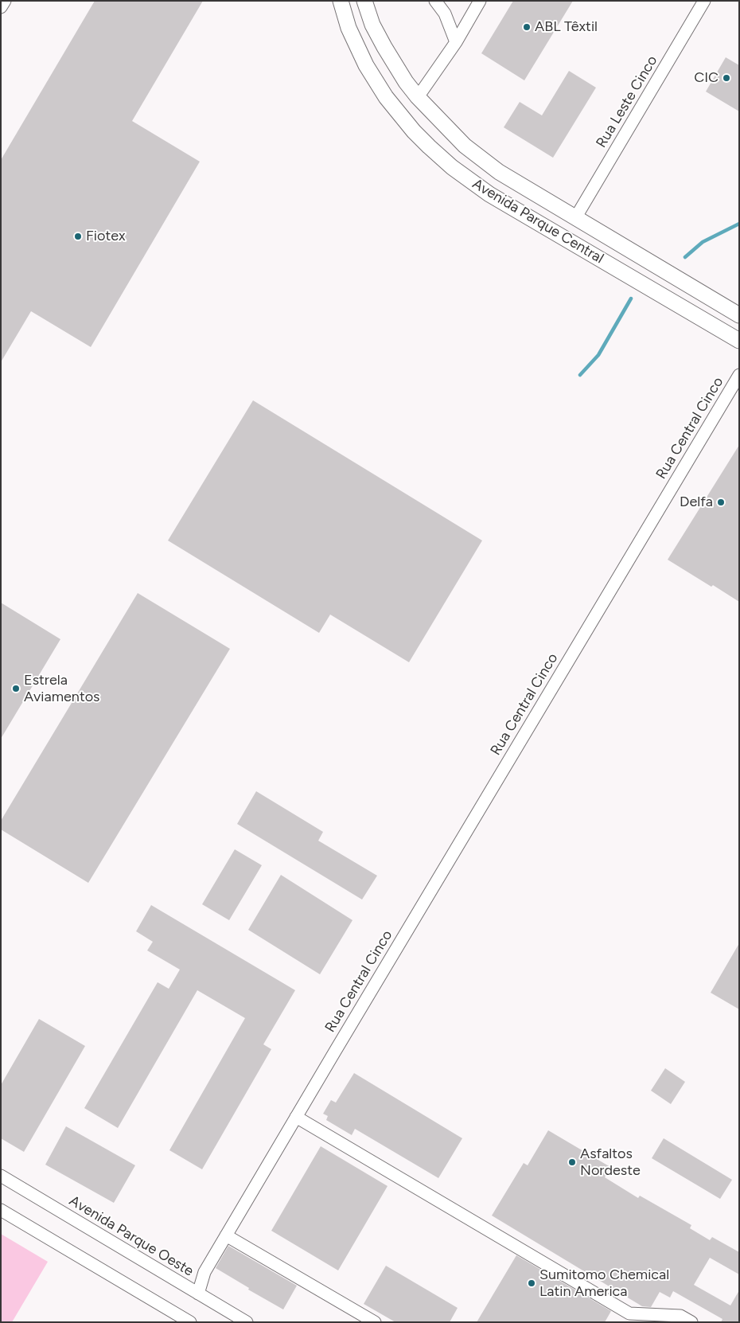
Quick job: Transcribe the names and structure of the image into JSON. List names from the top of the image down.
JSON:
{
  "streets": {
    "main road": ["Avenida Parque Central"],
    "street": ["Rua Leste Cinco", "Rua Central Cinco", "Avenida Parque Oeste"]
  },
  "crossings": [
    ["Rua Leste Cinco", "Avenida Parque Central"],
    ["Rua Central Cinco", "Avenida Parque Oeste"]
  ],
  "places": [
    "ABL Têxtil",
    "CIC",
    "Fiotex",
    "Delfa",
    "Estrela Aviamentos",
    "Asfaltos Nordeste",
    "Sumitomo Chemical Latin America"
  ]
}
